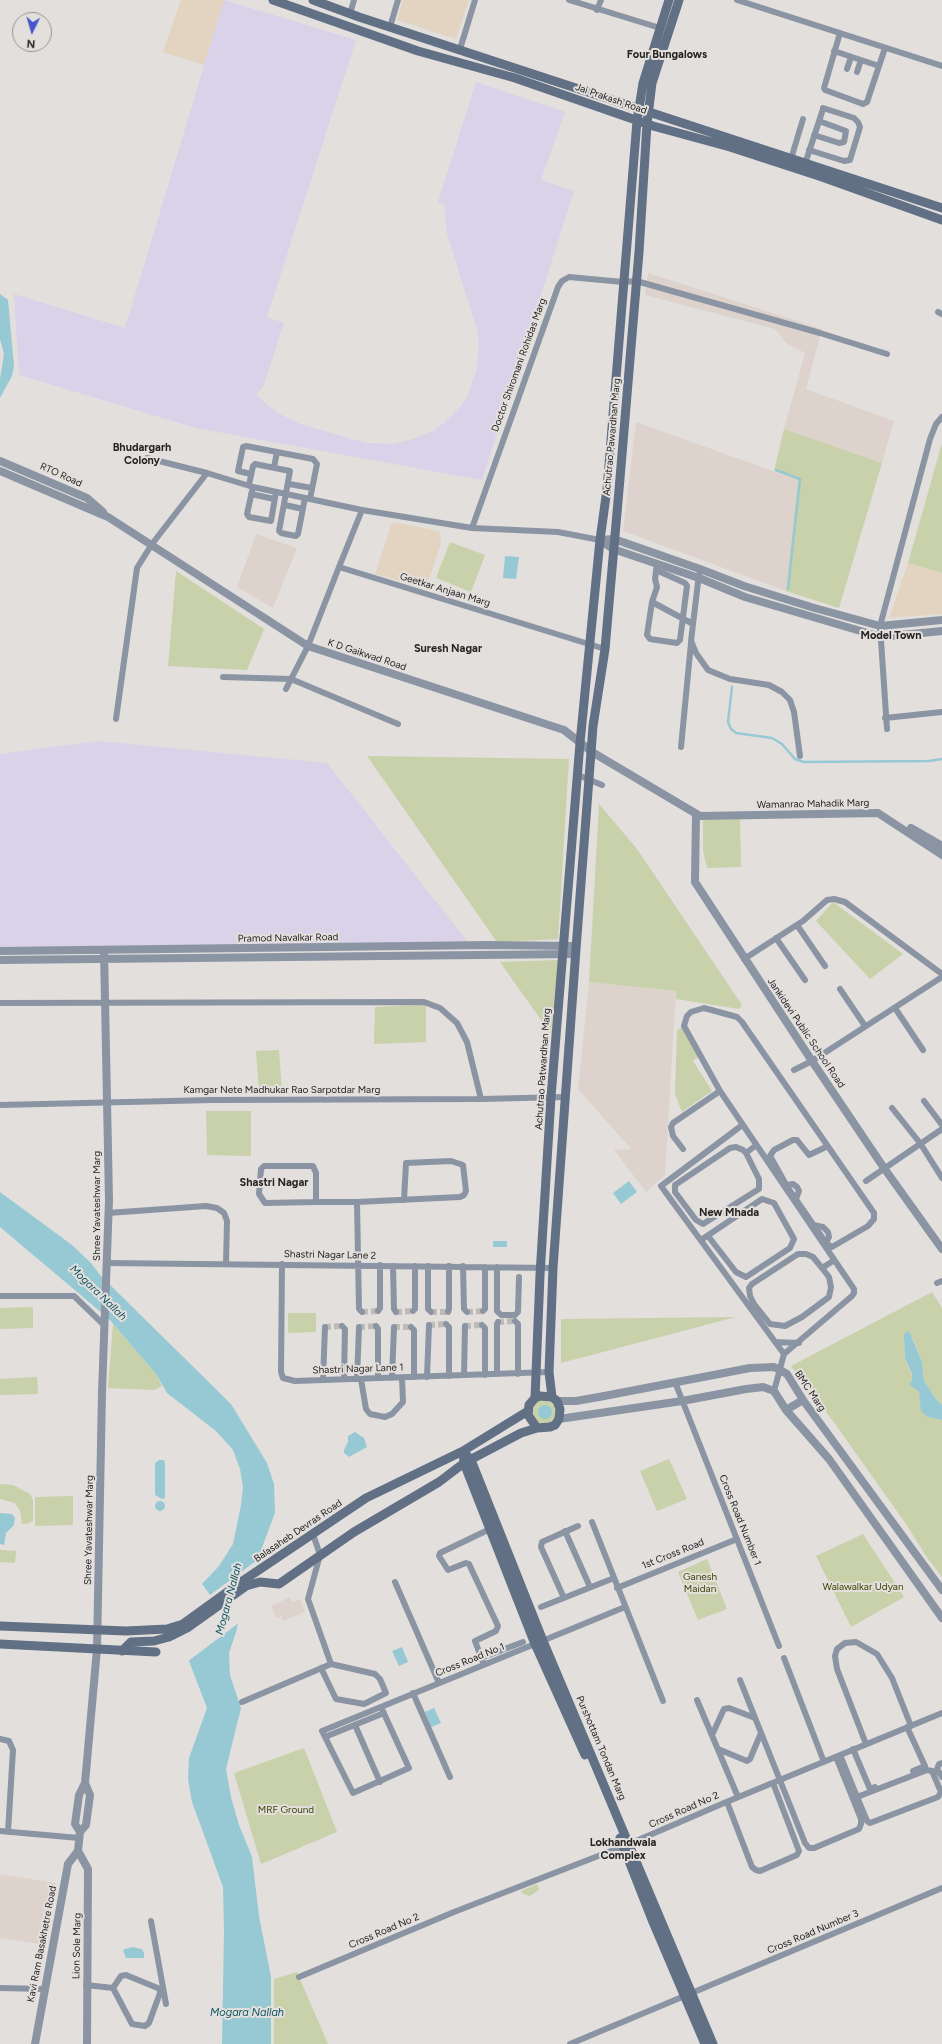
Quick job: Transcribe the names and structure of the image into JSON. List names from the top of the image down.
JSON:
{
  "streets": {
    "main road": [
      "Jai Prakash Road",
      "Achutrao Pawardhan Marg",
      "Achutrao Patwardhan Marg",
      "Balasaheb Devras Road",
      "Purshottam Tondan Marg"
    ],
    "street": [
      "Doctor Shiromani Rohidas Marg",
      "RTO Road",
      "Geetkar Anjaan Marg",
      "K D Gaikwad Road",
      "Wamanrao Mahadik Marg",
      "Pramod Navalkar Road",
      "Jankidevi Public School Road",
      "Kamgar Nete Madhukar Rao Sarpotdar Marg",
      "Shree Yavateshwar Marg",
      "Shastri Nagar Lane 2",
      "Shastri Nagar Lane 1",
      "BMC Marg",
      "Cross Road Number 1",
      "1st Cross Road",
      "Cross Road No 1",
      "Cross Road No 2",
      "Cross Road Number 3",
      "Kavi Ram Basakhetre Road",
      "Lion Sole Marg"
    ]
  },
  "crossings": [
    ["Jai Prakash Road", "Achutrao Pawardhan Marg"],
    ["Doctor Shiromani Rohidas Marg", "Achutrao Pawardhan Marg"],
    ["Achutrao Pawardhan Marg", "Geetkar Anjaan Marg"],
    ["Achutrao Pawardhan Marg", "K D Gaikwad Road"],
    ["Achutrao Pawardhan Marg", "Wamanrao Mahadik Marg"],
    ["Achutrao Pawardhan Marg", "Achutrao Patwardhan Marg"],
    ["RTO Road", "K D Gaikwad Road"],
    ["K D Gaikwad Road", "Wamanrao Mahadik Marg"],
    ["K D Gaikwad Road", "Achutrao Patwardhan Marg"],
    ["Wamanrao Mahadik Marg", "Jankidevi Public School Road"],
    ["Pramod Navalkar Road", "Achutrao Patwardhan Marg"],
    ["Pramod Navalkar Road", "Shree Yavateshwar Marg"],
    ["Achutrao Patwardhan Marg", "Kamgar Nete Madhukar Rao Sarpotdar Marg"],
    ["Achutrao Patwardhan Marg", "Shastri Nagar Lane 2"],
    ["Achutrao Patwardhan Marg", "Shastri Nagar Lane 1"],
    ["Achutrao Patwardhan Marg", "BMC Marg"],
    ["Achutrao Patwardhan Marg", "Balasaheb Devras Road"],
    ["Kamgar Nete Madhukar Rao Sarpotdar Marg", "Shree Yavateshwar Marg"],
    ["Shree Yavateshwar Marg", "Shastri Nagar Lane 2"],
    ["Shree Yavateshwar Marg", "Balasaheb Devras Road"],
    ["Shree Yavateshwar Marg", "Kavi Ram Basakhetre Road"],
    ["Shree Yavateshwar Marg", "Lion Sole Marg"],
    ["Shastri Nagar Lane 2", "Shastri Nagar Lane 1"],
    ["BMC Marg", "Cross Road Number 1"],
    ["BMC Marg", "Balasaheb Devras Road"],
    ["Cross Road Number 1", "1st Cross Road"],
    ["Balasaheb Devras Road", "Purshottam Tondan Marg"],
    ["Cross Road No 1", "Purshottam Tondan Marg"],
    ["Purshottam Tondan Marg", "Cross Road No 2"],
    ["Purshottam Tondan Marg", "Cross Road Number 3"],
    ["Kavi Ram Basakhetre Road", "Lion Sole Marg"]
  ],
  "districts": [
    "Four Bungalows",
    "Bhudargarh Colony",
    "Model Town",
    "Suresh Nagar",
    "Shastri Nagar",
    "New Mhada",
    "Lokhandwala Complex"
  ],
  "water": ["Mogara Nallah"],
  "parks": ["Ganesh Maidan", "Walawalkar Udyan", "MRF Ground"],
  "north": "bottom"
}
